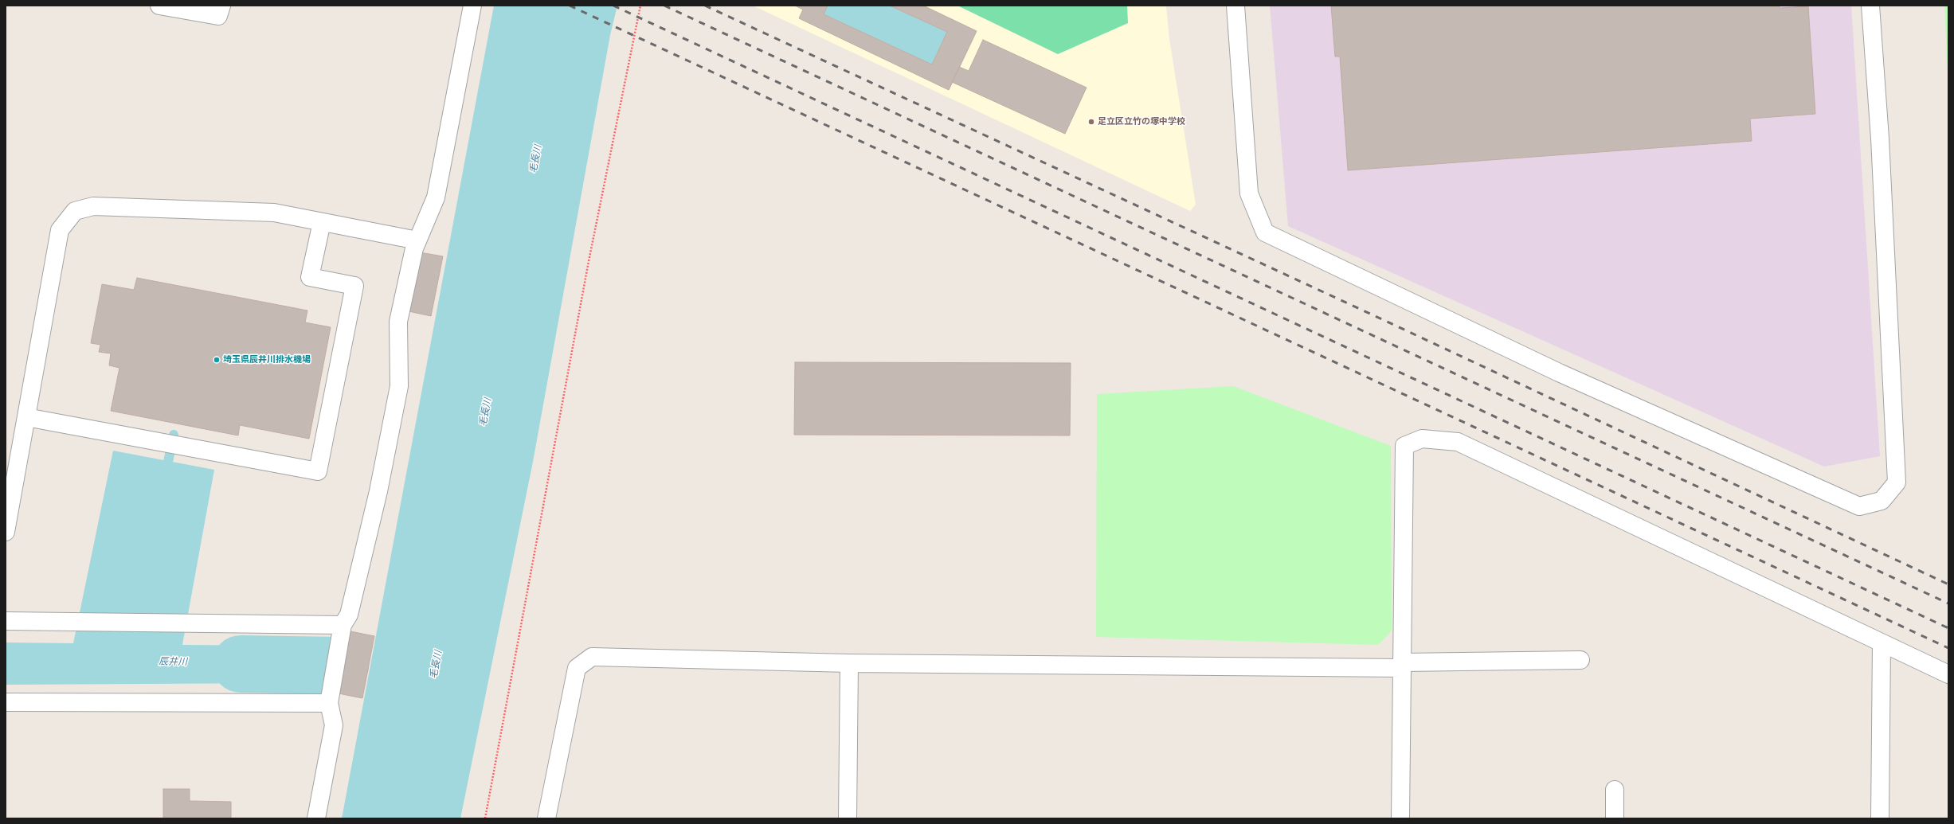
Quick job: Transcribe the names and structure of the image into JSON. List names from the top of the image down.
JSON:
{
  "water": ["毛長川", "辰井川"],
  "places": ["足立区立竹の塚中学校", "埼玉県辰井川排水機場"]
}
